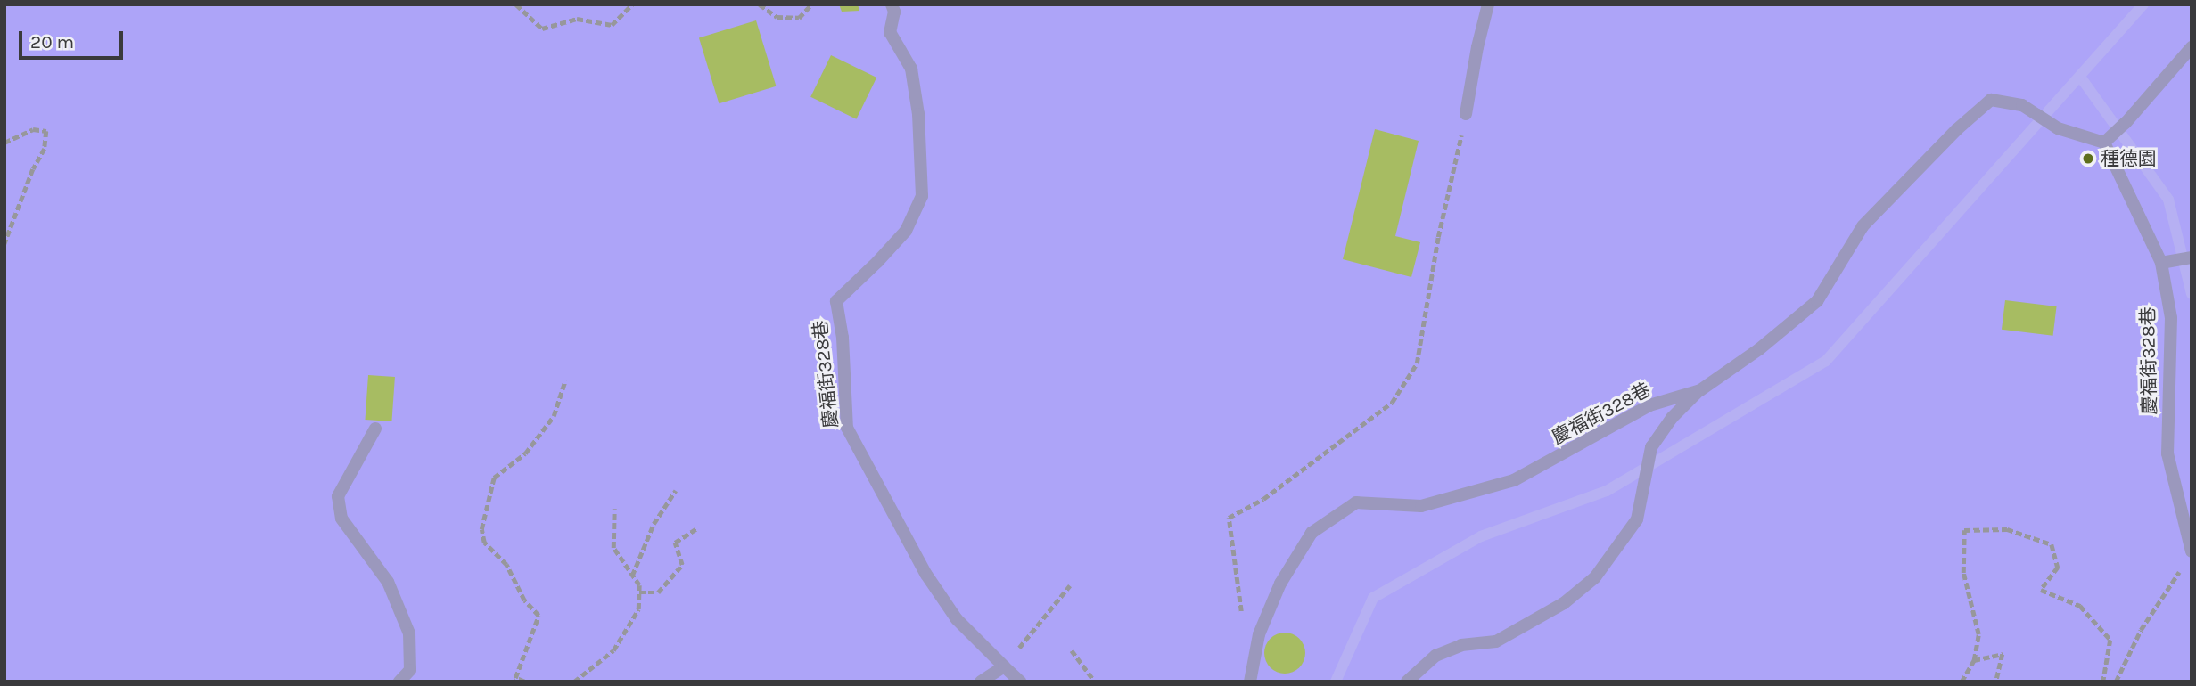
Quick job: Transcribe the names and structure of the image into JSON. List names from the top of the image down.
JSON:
{
  "streets": {
    "street": ["慶福街328巷"]
  },
  "places": ["種德園"],
  "scale_bar": "20 m"
}
